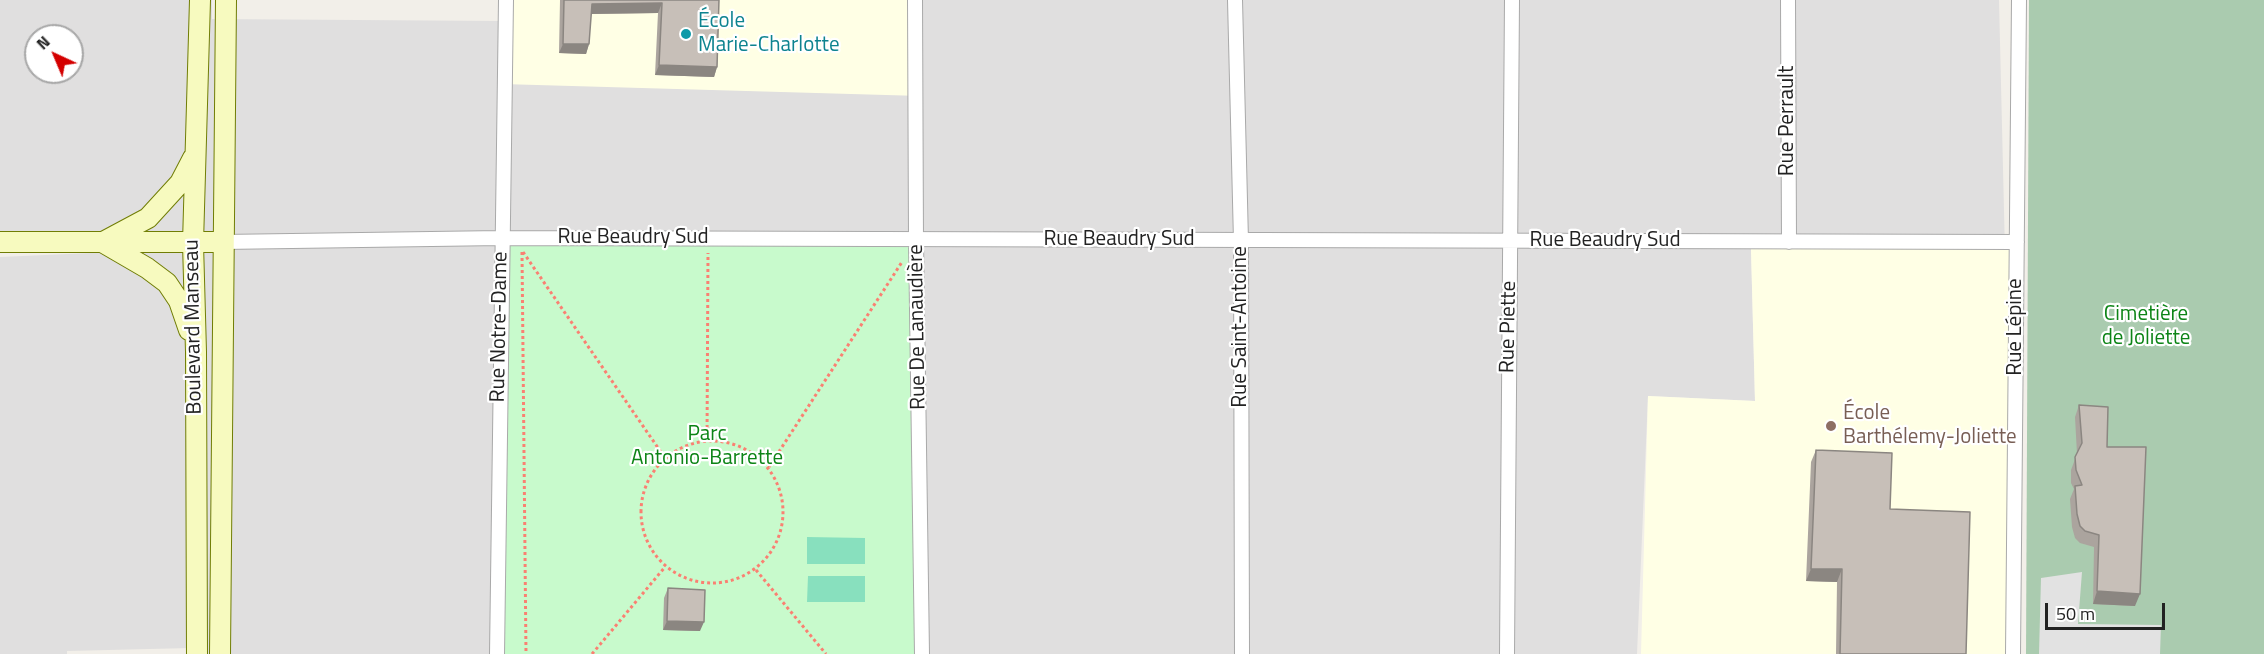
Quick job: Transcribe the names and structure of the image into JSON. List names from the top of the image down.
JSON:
{
  "streets": {
    "main road": ["Boulevard Manseau"],
    "street": [
      "Rue Perrault",
      "Rue Beaudry Sud",
      "Rue Notre-Dame",
      "Rue De Lanaudière",
      "Rue Saint-Antoine",
      "Rue Piette",
      "Rue Lépine"
    ]
  },
  "crossings": [
    ["Rue Perrault", "Rue Beaudry Sud"],
    ["Rue Beaudry Sud", "Boulevard Manseau"],
    ["Rue Beaudry Sud", "Rue Notre-Dame"],
    ["Rue Beaudry Sud", "Rue De Lanaudière"],
    ["Rue Beaudry Sud", "Rue Saint-Antoine"],
    ["Rue Beaudry Sud", "Rue Piette"],
    ["Rue Beaudry Sud", "Rue Lépine"]
  ],
  "parks": ["Cimetière de Joliette", "Parc Antonio-Barrette"],
  "places": ["École Marie-Charlotte", "École Barthélemy-Joliette"],
  "scale_bar": "50 m",
  "north": "top left"
}
